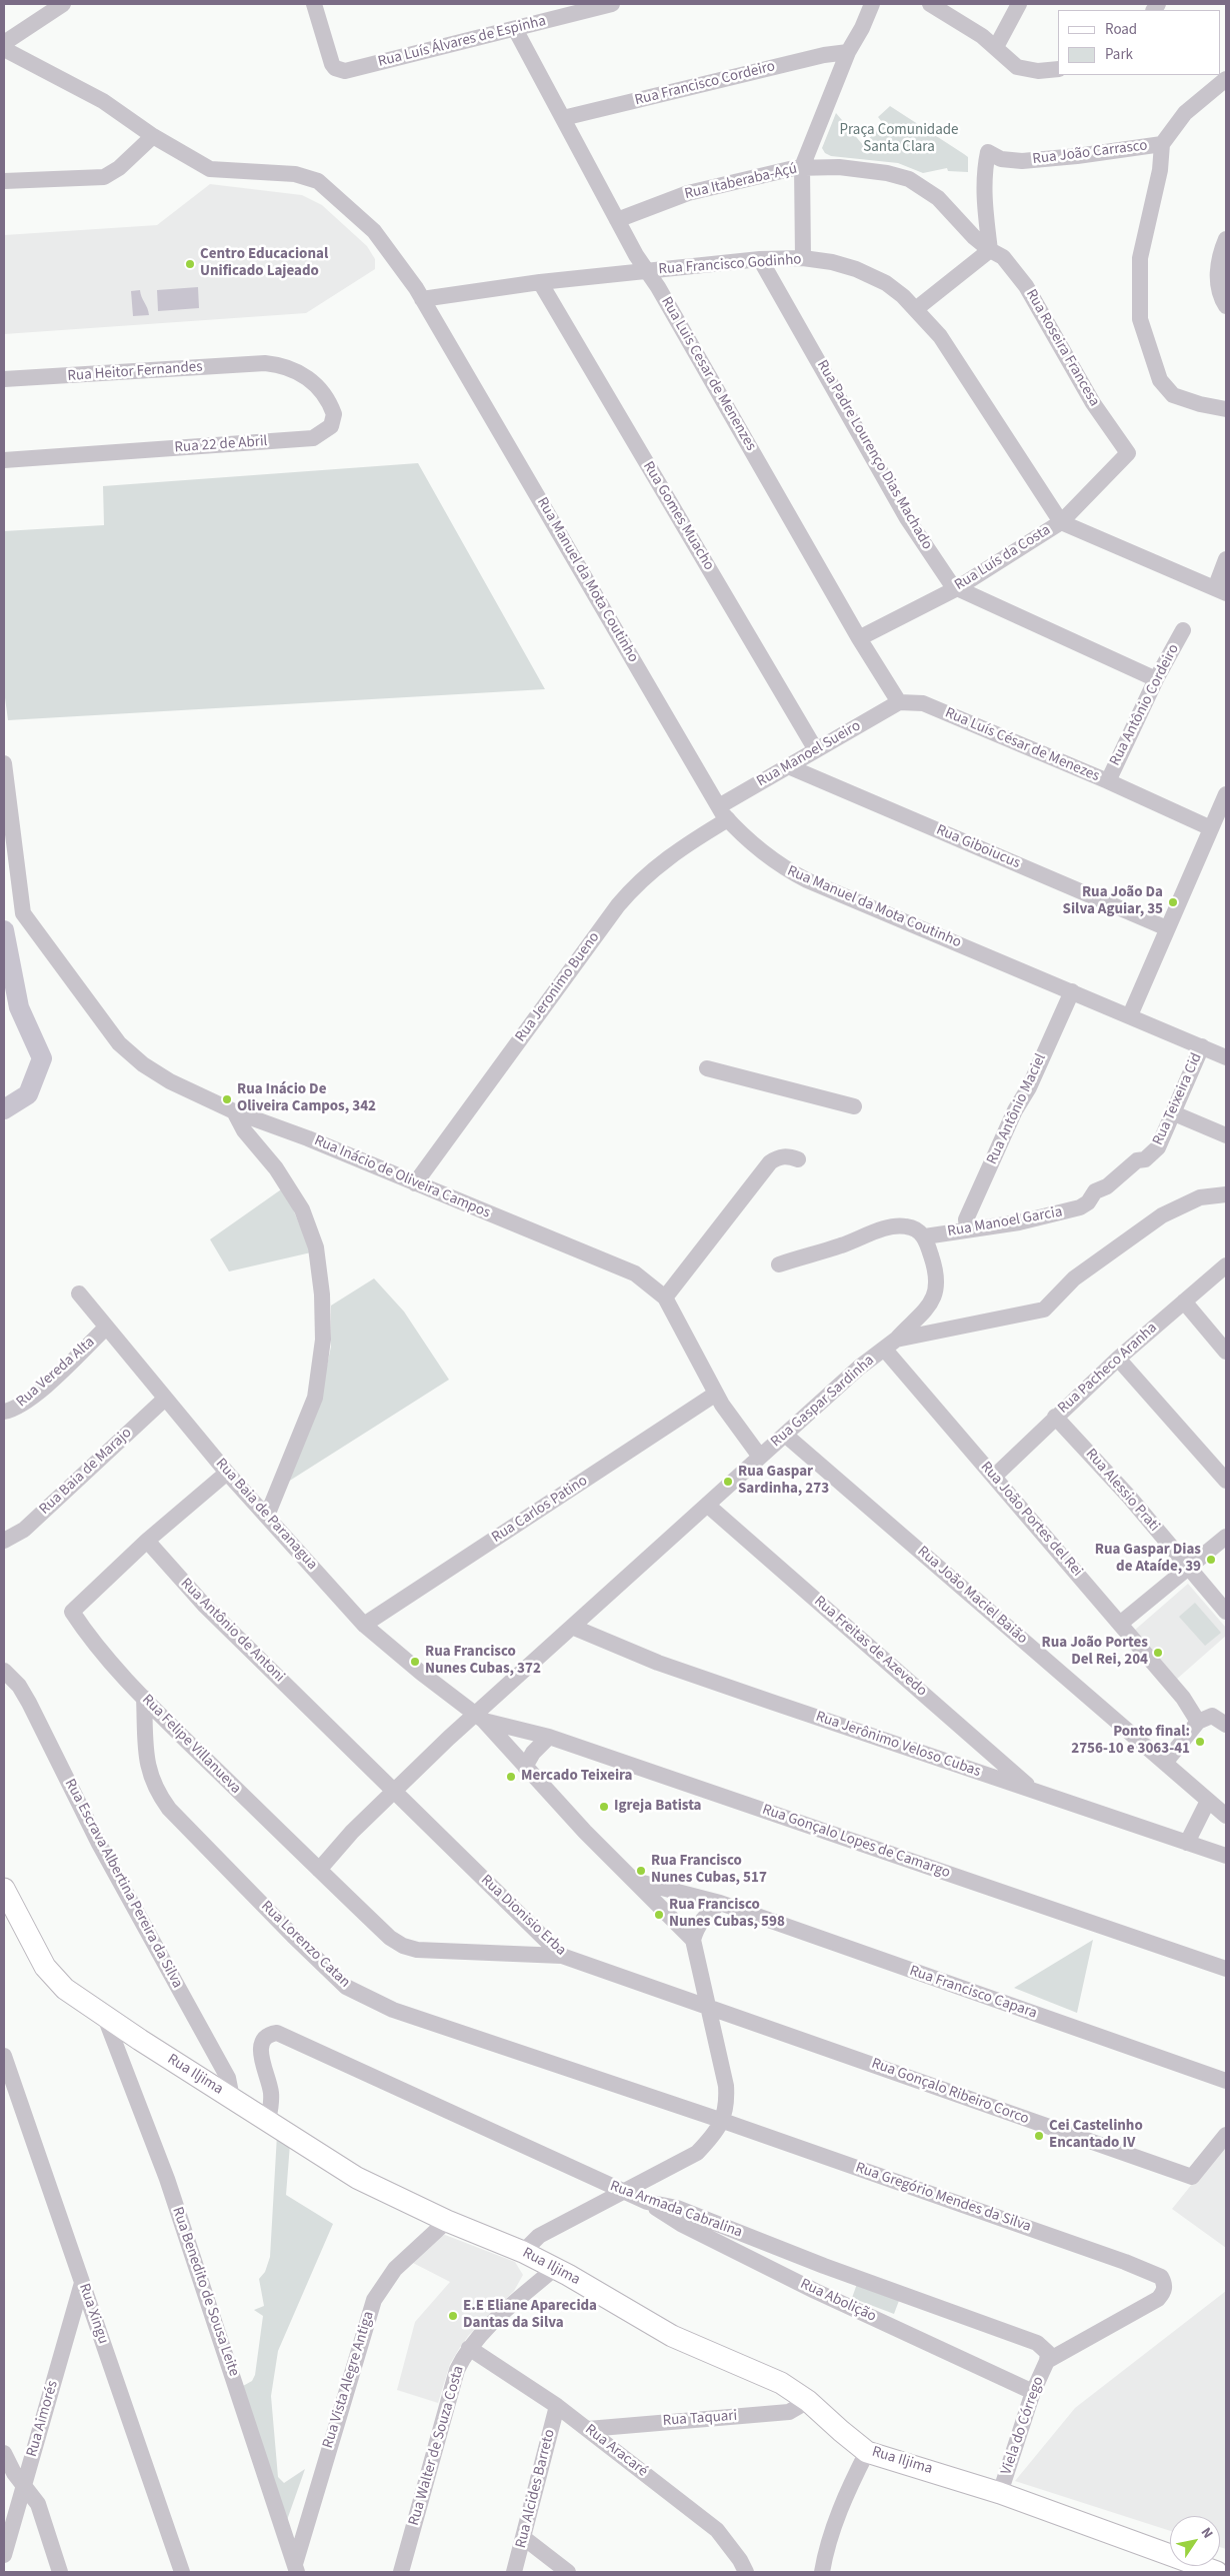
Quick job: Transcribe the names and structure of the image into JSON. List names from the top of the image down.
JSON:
{
  "streets": {
    "main road": ["Rua Iljima"],
    "street": [
      "Rua Luís Álvares de Espinha",
      "Rua Francisco Cordeiro",
      "Rua João Carrasco",
      "Rua Itaberaba-Açú",
      "Rua Francisco Godinho",
      "Rua Roseira Francesa",
      "Rua Heitor Fernandes",
      "Rua Luis Cesar de Menenzes",
      "Rua 22 de Abril",
      "Rua Padre Lourenço Dias Machado",
      "Rua Gomes Muacho",
      "Rua Luís da Costa",
      "Rua Manuel da Mota Coutinho",
      "Rua Antônio Cordeiro",
      "Rua Luís César de Menezes",
      "Rua Manoel Sueiro",
      "Rua Giboiucus",
      "Rua Jeronimo Bueno",
      "Rua Teixeira Cid",
      "Rua Antônio Maciel",
      "Rua Inácio de Oliveira Campos",
      "Rua Manoel Garcia",
      "Rua Pacheco Aranha",
      "Rua Vereda Alta",
      "Rua Gaspar Sardinha",
      "Rua Baia de Marajo",
      "Rua Alessio Prati",
      "Rua Carlos Patino",
      "Rua Baia de Paranagua",
      "Rua João Portes del Rei",
      "Rua João Maciel Baião",
      "Rua Antônio de Antoni",
      "Rua Freitas de Azevedo",
      "Rua Felipe Villanueva",
      "Rua Jerônimo Veloso Cubas",
      "Rua Gonçalo Lopes de Camargo",
      "Rua Escrava Albertina Pereira da Silva",
      "Rua Dionisio Erba",
      "Rua Lorenzo Catan",
      "Rua Francisco Capara",
      "Rua Gonçalo Ribeiro Corco",
      "Rua Gregório Mendes da Silva",
      "Rua Armada Cabralina",
      "Rua Benedito de Sousa Leite",
      "Rua Abolição",
      "Rua Xingu",
      "Rua Vista Alegre Antiga",
      "Rua Aimorés",
      "Rua Taquari",
      "Viela do Córrego",
      "Rua Walter de Souza Costa",
      "Rua Aracaré",
      "Rua Alcides Barreto"
    ]
  },
  "crossings": [
    ["Rua Luís Álvares de Espinha", "Rua Luis Cesar de Menenzes"],
    ["Rua Francisco Cordeiro", "Rua Luis Cesar de Menenzes"],
    ["Rua João Carrasco", "Rua Itaberaba-Açú"],
    ["Rua João Carrasco", "Rua Roseira Francesa"],
    ["Rua Itaberaba-Açú", "Rua Roseira Francesa"],
    ["Rua Itaberaba-Açú", "Rua Luis Cesar de Menenzes"],
    ["Rua Francisco Godinho", "Rua Luis Cesar de Menenzes"],
    ["Rua Francisco Godinho", "Rua Padre Lourenço Dias Machado"],
    ["Rua Francisco Godinho", "Rua Gomes Muacho"],
    ["Rua Francisco Godinho", "Rua Luís da Costa"],
    ["Rua Francisco Godinho", "Rua Manuel da Mota Coutinho"],
    ["Rua Roseira Francesa", "Rua Luís da Costa"],
    ["Rua Heitor Fernandes", "Rua 22 de Abril"],
    ["Rua Luis Cesar de Menenzes", "Rua Luís da Costa"],
    ["Rua Padre Lourenço Dias Machado", "Rua Luís da Costa"],
    ["Rua Padre Lourenço Dias Machado", "Rua Antônio Cordeiro"],
    ["Rua Gomes Muacho", "Rua Manoel Sueiro"],
    ["Rua Manuel da Mota Coutinho", "Rua Manoel Sueiro"],
    ["Rua Manuel da Mota Coutinho", "Rua Jeronimo Bueno"],
    ["Rua Manuel da Mota Coutinho", "Rua Teixeira Cid"],
    ["Rua Manuel da Mota Coutinho", "Rua Antônio Maciel"],
    ["Rua Antônio Cordeiro", "Rua Luís César de Menezes"],
    ["Rua Luís César de Menezes", "Rua Manoel Sueiro"],
    ["Rua Manoel Sueiro", "Rua Giboiucus"],
    ["Rua Manoel Sueiro", "Rua Jeronimo Bueno"],
    ["Rua Jeronimo Bueno", "Rua Inácio de Oliveira Campos"],
    ["Rua Teixeira Cid", "Rua Manoel Garcia"],
    ["Rua Antônio Maciel", "Rua Manoel Garcia"],
    ["Rua Inácio de Oliveira Campos", "Rua Gaspar Sardinha"],
    ["Rua Inácio de Oliveira Campos", "Rua Carlos Patino"],
    ["Rua Pacheco Aranha", "Rua Alessio Prati"],
    ["Rua Pacheco Aranha", "Rua João Portes del Rei"],
    ["Rua Vereda Alta", "Rua Baia de Paranagua"],
    ["Rua Gaspar Sardinha", "Rua Baia de Paranagua"],
    ["Rua Gaspar Sardinha", "Rua João Portes del Rei"],
    ["Rua Gaspar Sardinha", "Rua João Maciel Baião"],
    ["Rua Gaspar Sardinha", "Rua Antônio de Antoni"],
    ["Rua Gaspar Sardinha", "Rua Freitas de Azevedo"],
    ["Rua Gaspar Sardinha", "Rua Jerônimo Veloso Cubas"],
    ["Rua Gaspar Sardinha", "Rua Gonçalo Lopes de Camargo"],
    ["Rua Gaspar Sardinha", "Rua Dionisio Erba"],
    ["Rua Baia de Marajo", "Rua Baia de Paranagua"],
    ["Rua Carlos Patino", "Rua Baia de Paranagua"],
    ["Rua Baia de Paranagua", "Rua Gonçalo Lopes de Camargo"],
    ["Rua Antônio de Antoni", "Rua Felipe Villanueva"],
    ["Rua Antônio de Antoni", "Rua Dionisio Erba"],
    ["Rua Freitas de Azevedo", "Rua Jerônimo Veloso Cubas"],
    ["Rua Felipe Villanueva", "Rua Dionisio Erba"],
    ["Rua Felipe Villanueva", "Rua Lorenzo Catan"],
    ["Rua Escrava Albertina Pereira da Silva", "Rua Iljima"],
    ["Rua Dionisio Erba", "Rua Gonçalo Ribeiro Corco"],
    ["Rua Lorenzo Catan", "Rua Gregório Mendes da Silva"],
    ["Rua Iljima", "Rua Armada Cabralina"],
    ["Rua Iljima", "Rua Benedito de Sousa Leite"],
    ["Rua Iljima", "Rua Vista Alegre Antiga"],
    ["Rua Iljima", "Rua Taquari"],
    ["Rua Iljima", "Viela do Córrego"],
    ["Rua Iljima", "Rua Walter de Souza Costa"],
    ["Rua Gregório Mendes da Silva", "Rua Armada Cabralina"],
    ["Rua Gregório Mendes da Silva", "Viela do Córrego"],
    ["Rua Armada Cabralina", "Rua Abolição"],
    ["Rua Armada Cabralina", "Viela do Córrego"],
    ["Rua Benedito de Sousa Leite", "Rua Vista Alegre Antiga"],
    ["Rua Abolição", "Viela do Córrego"],
    ["Rua Xingu", "Rua Aimorés"],
    ["Rua Taquari", "Rua Aracaré"],
    ["Rua Walter de Souza Costa", "Rua Aracaré"],
    ["Rua Aracaré", "Rua Alcides Barreto"]
  ],
  "parks": ["Praça Comunidade Santa Clara"],
  "places": [
    "Centro Educacional Unificado Lajeado",
    "Rua João Da Silva Aguiar, 35",
    "Rua Inácio De Oliveira Campos, 342",
    "Rua Gaspar Sardinha, 273",
    "Rua Gaspar Dias de Ataíde, 39",
    "Rua João Portes Del Rei, 204",
    "Rua Francisco Nunes Cubas, 372",
    "Ponto final: 2756-10 e 3063-41",
    "Mercado Teixeira",
    "Igreja Batista",
    "Rua Francisco Nunes Cubas, 517",
    "Rua Francisco Nunes Cubas, 598",
    "Cei Castelinho Encantado IV",
    "E.E Eliane Aparecida Dantas da Silva"
  ],
  "legend": ["Road", "Park"],
  "north": "top right"
}
